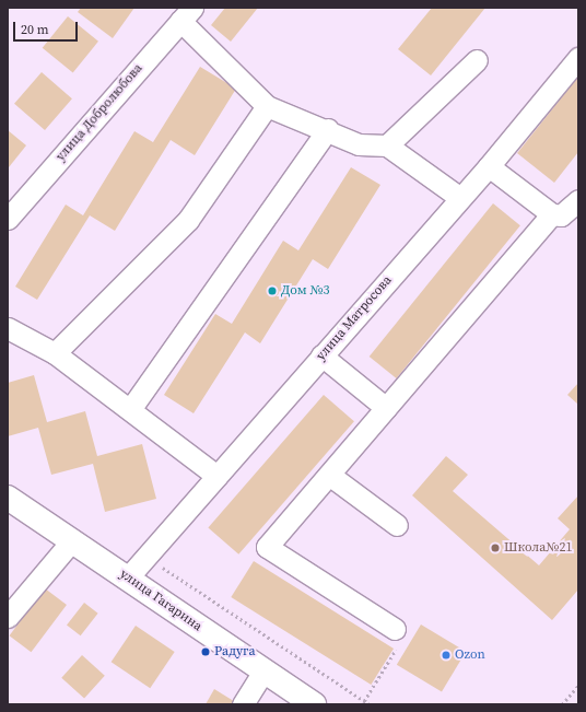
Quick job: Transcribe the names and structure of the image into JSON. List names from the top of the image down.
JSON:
{
  "streets": {
    "main road": ["улица Гагарина"],
    "street": ["улица Добролюбова", "улица Матросова"]
  },
  "crossings": [
    ["улица Матросова", "улица Гагарина"]
  ],
  "places": [
    "Дом №3",
    "Школа№21",
    "Радуга",
    "Ozon"
  ],
  "scale_bar": "20 m"
}
